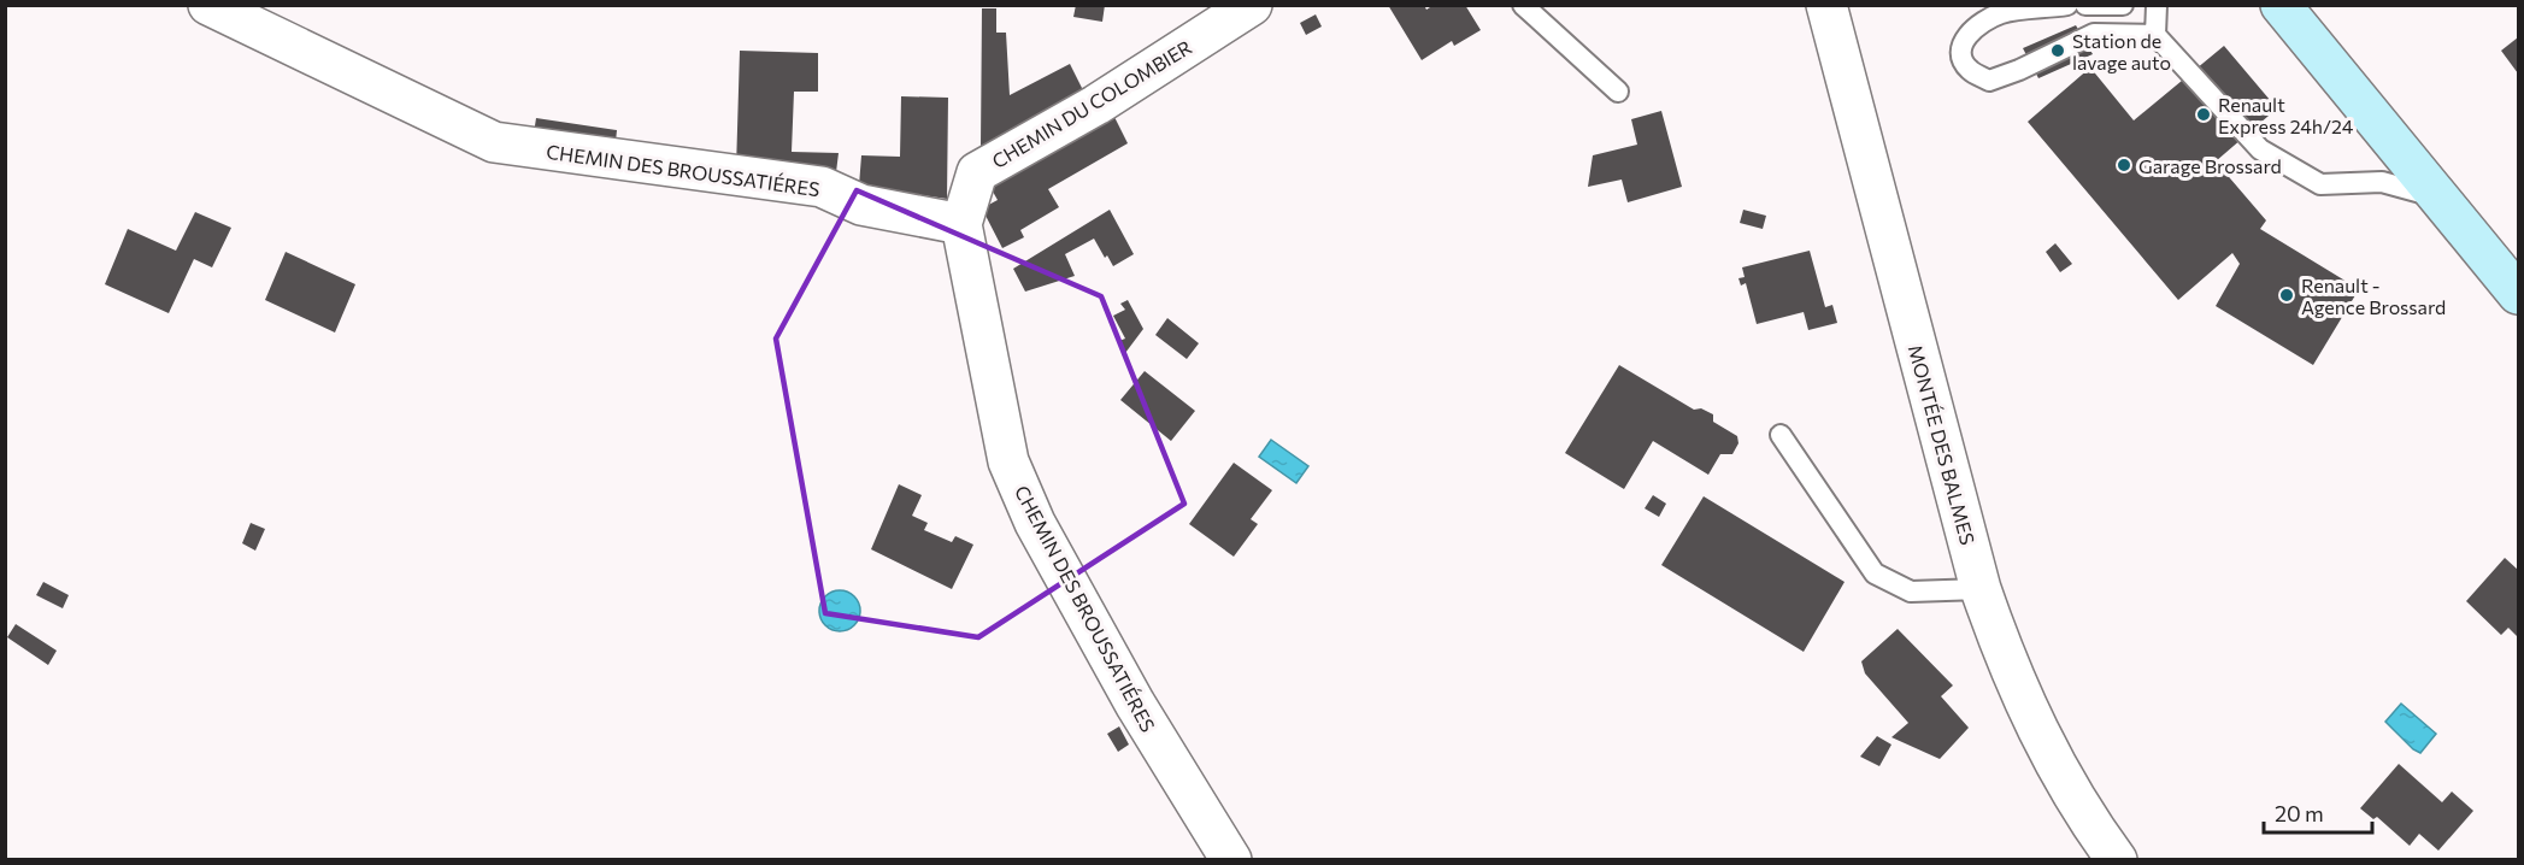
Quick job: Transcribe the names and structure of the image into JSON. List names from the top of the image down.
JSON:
{
  "streets": {
    "street": ["CHEMIN DU COLOMBIER", "CHEMIN DES BROUSSATIÉRES", "MONTÉE DES BALMES"]
  },
  "crossings": [
    ["CHEMIN DU COLOMBIER", "CHEMIN DES BROUSSATIÉRES"]
  ],
  "places": [
    "Station de lavage auto",
    "Renault Express 24h/24",
    "Garage Brossard",
    "Renault - Agence Brossard"
  ],
  "scale_bar": "20 m"
}
